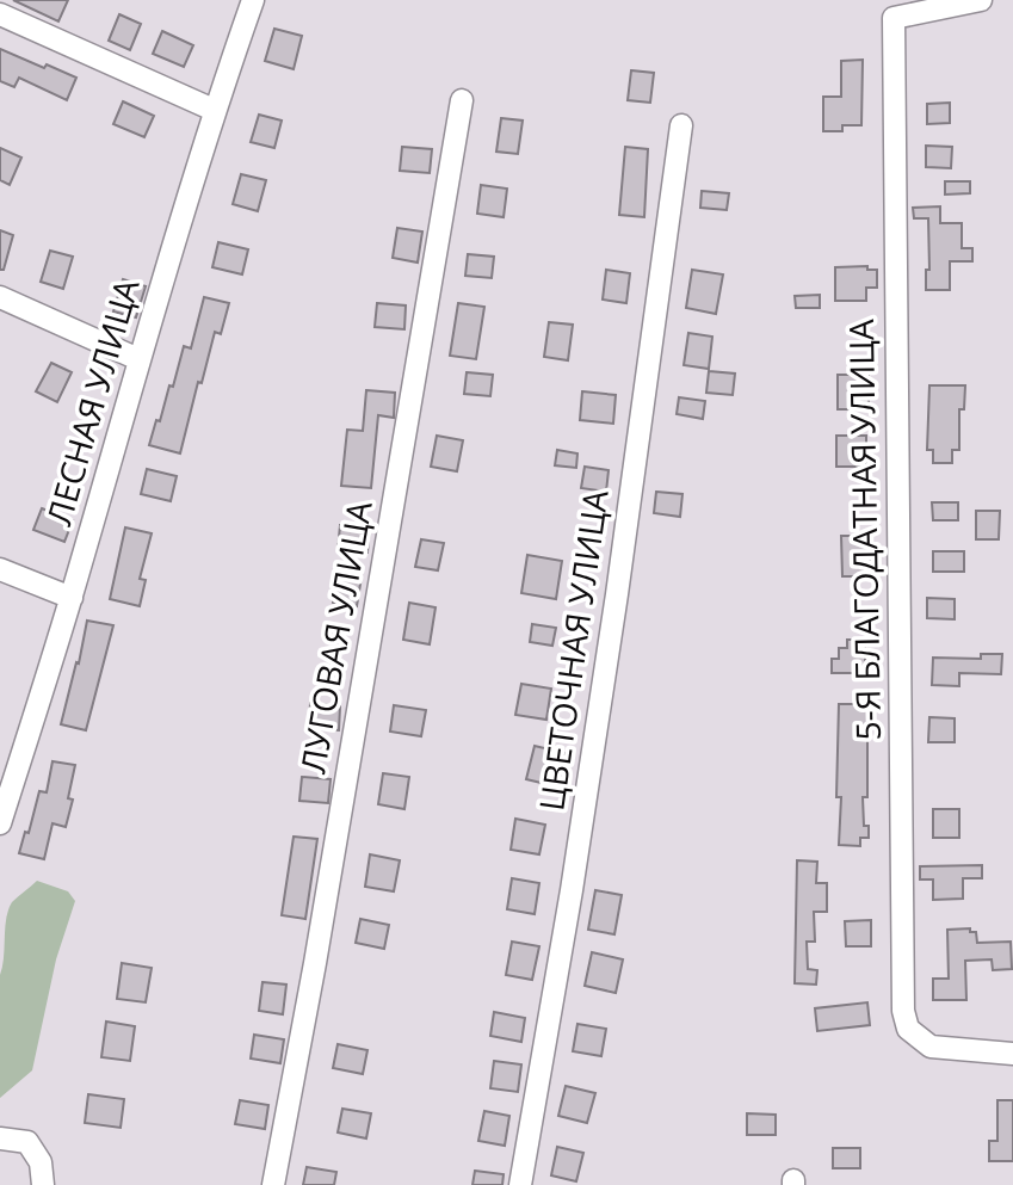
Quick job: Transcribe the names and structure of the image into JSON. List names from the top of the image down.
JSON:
{
  "streets": {
    "street": [
      "ЛЕСНАЯ УЛИЦА",
      "5-Я БЛАГОДАТНАЯ УЛИЦА",
      "ЛУГОВАЯ УЛИЦА",
      "ЦВЕТОЧНАЯ УЛИЦА"
    ]
  }
}
